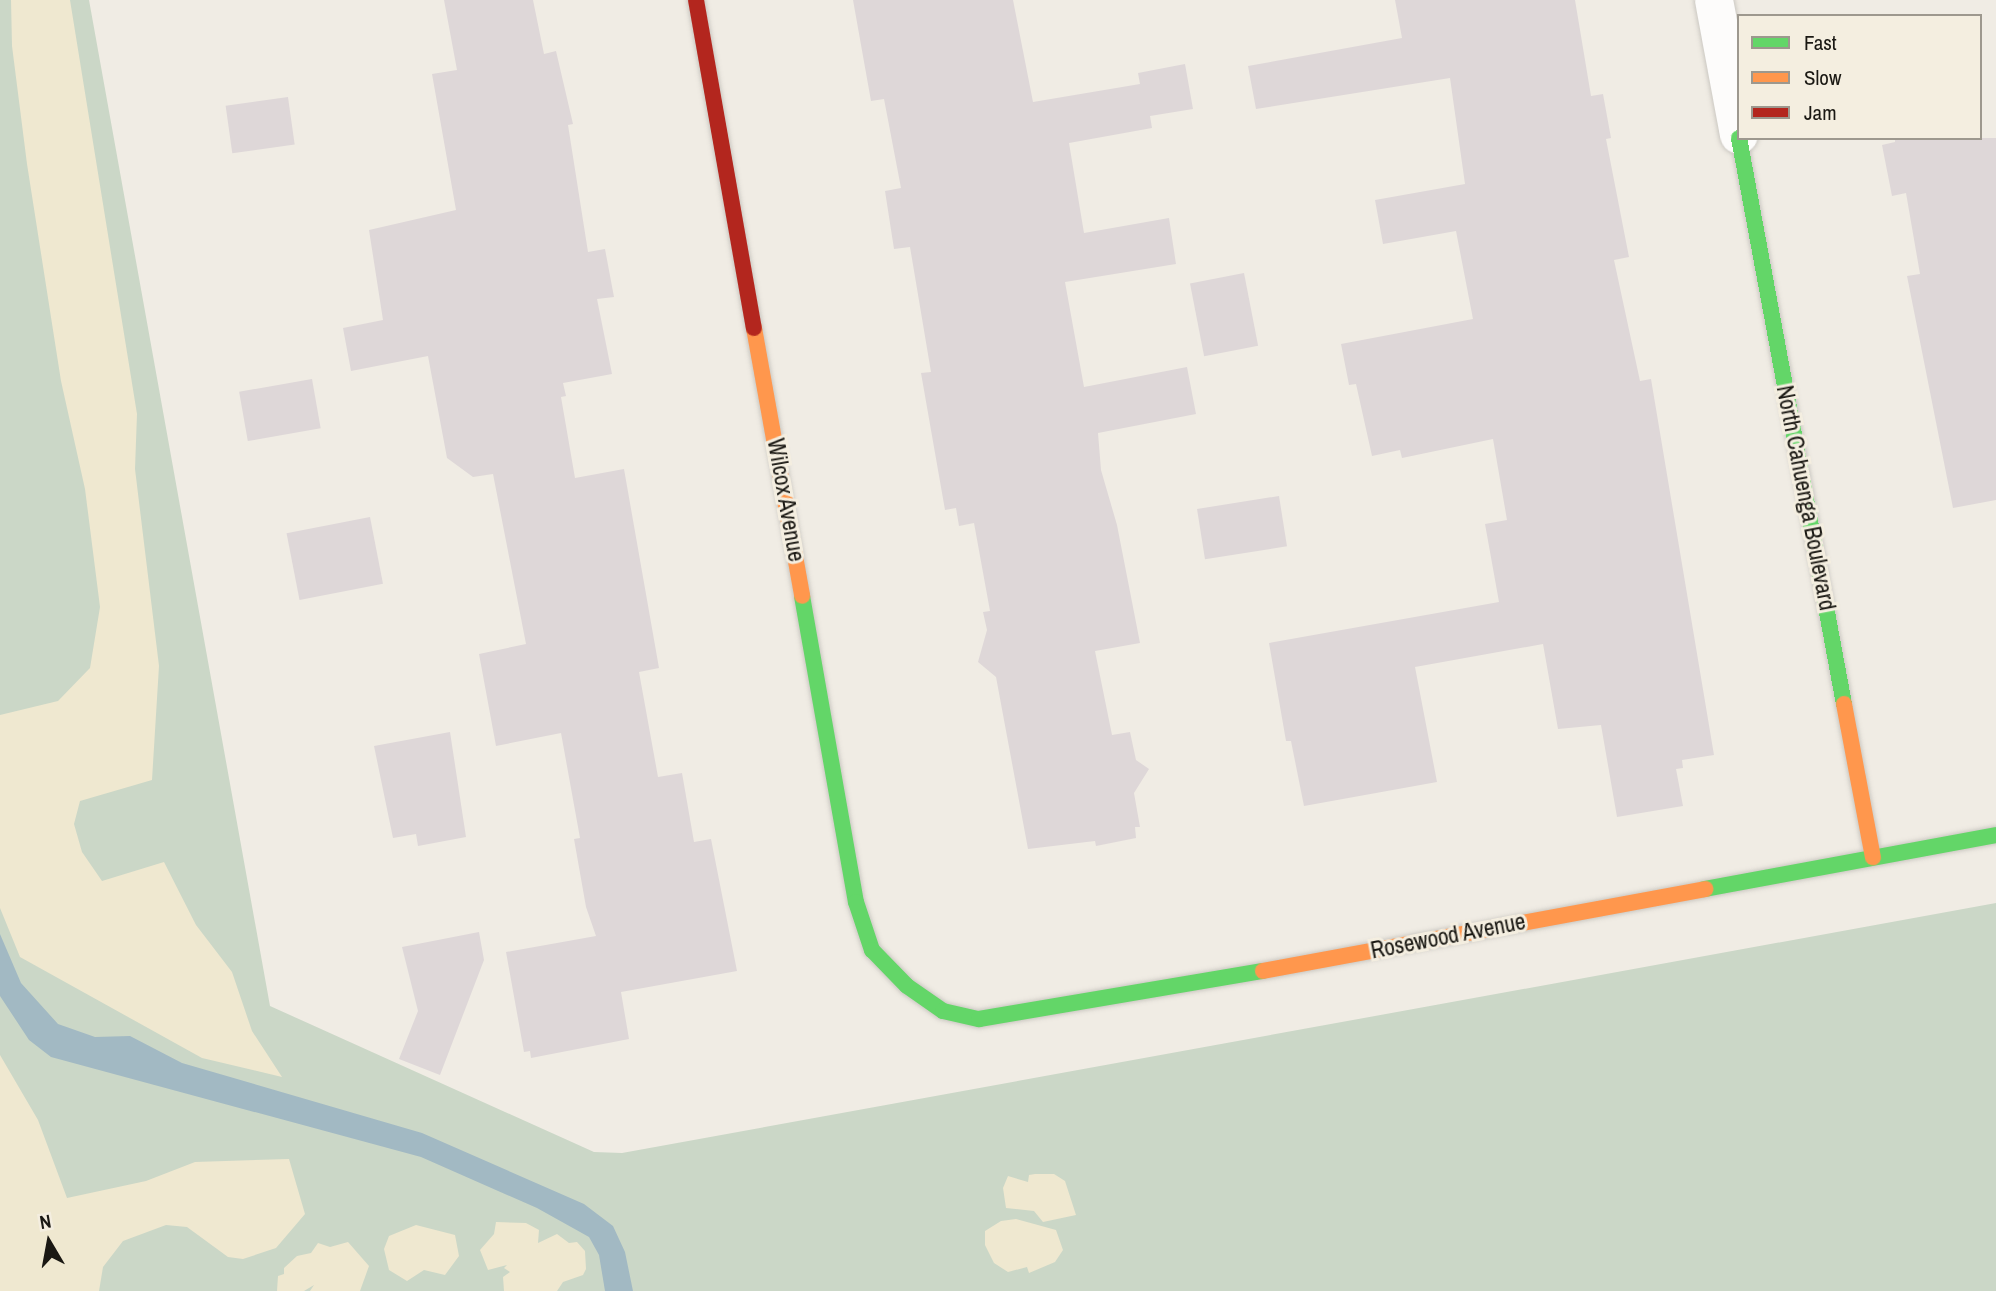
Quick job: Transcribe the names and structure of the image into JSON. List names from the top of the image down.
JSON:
{
  "streets": {
    "street": ["North Cahuenga Boulevard", "Wilcox Avenue", "Rosewood Avenue"]
  },
  "crossings": [
    ["North Cahuenga Boulevard", "Rosewood Avenue"],
    ["Wilcox Avenue", "Rosewood Avenue"]
  ],
  "legend": ["Fast", "Slow", "Jam"],
  "north": "top"
}
